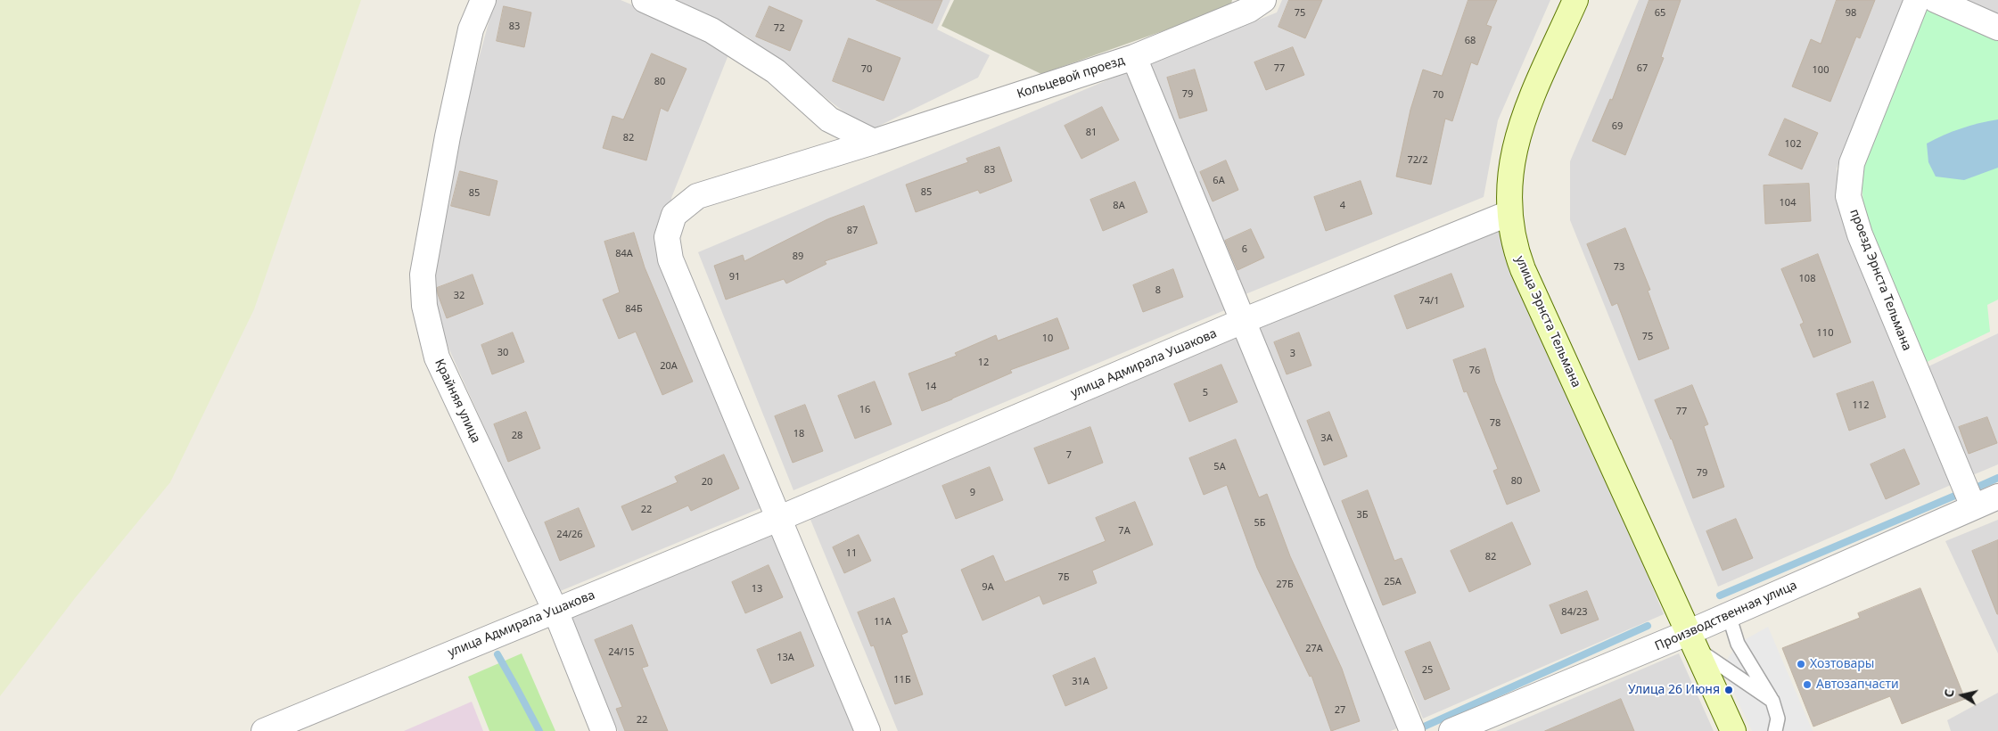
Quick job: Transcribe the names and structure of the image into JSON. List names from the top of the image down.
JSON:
{
  "streets": {
    "main road": ["улица Эрнста Тельмана"],
    "street": [
      "Кольцевой проезд",
      "проезд Эрнста Тельмана",
      "улица Адмирала Ушакова",
      "Крайняя улица",
      "Производственная улица"
    ]
  },
  "crossings": [
    ["Кольцевой проезд", "улица Адмирала Ушакова"],
    ["проезд Эрнста Тельмана", "Производственная улица"],
    ["улица Эрнста Тельмана", "улица Адмирала Ушакова"],
    ["улица Эрнста Тельмана", "Производственная улица"],
    ["улица Адмирала Ушакова", "Крайняя улица"]
  ],
  "places": ["Хозтовары", "Автозапчасти", "Улица 26 Июня"],
  "house_numbers": [
    "75",
    "65",
    "98",
    "83",
    "72",
    "68",
    "77",
    "67",
    "70",
    "100",
    "80",
    "79",
    "70",
    "69",
    "81",
    "82",
    "102",
    "72/2",
    "83",
    "6А",
    "85",
    "85",
    "104",
    "8А",
    "4",
    "87",
    "6",
    "84А",
    "89",
    "73",
    "91",
    "108",
    "8",
    "32",
    "74/1",
    "84Б",
    "110",
    "75",
    "10",
    "30",
    "3",
    "12",
    "20А",
    "76",
    "14",
    "5",
    "112",
    "16",
    "77",
    "78",
    "18",
    "28",
    "3А",
    "7",
    "5А",
    "79",
    "80",
    "20",
    "9",
    "22",
    "3Б",
    "5Б",
    "7А",
    "24/26",
    "11",
    "82",
    "7Б",
    "25А",
    "27Б",
    "9А",
    "13",
    "84/23",
    "11А",
    "27А",
    "24/15",
    "13А",
    "25",
    "11Б",
    "31А",
    "27",
    "22"
  ],
  "north": "left"
}
